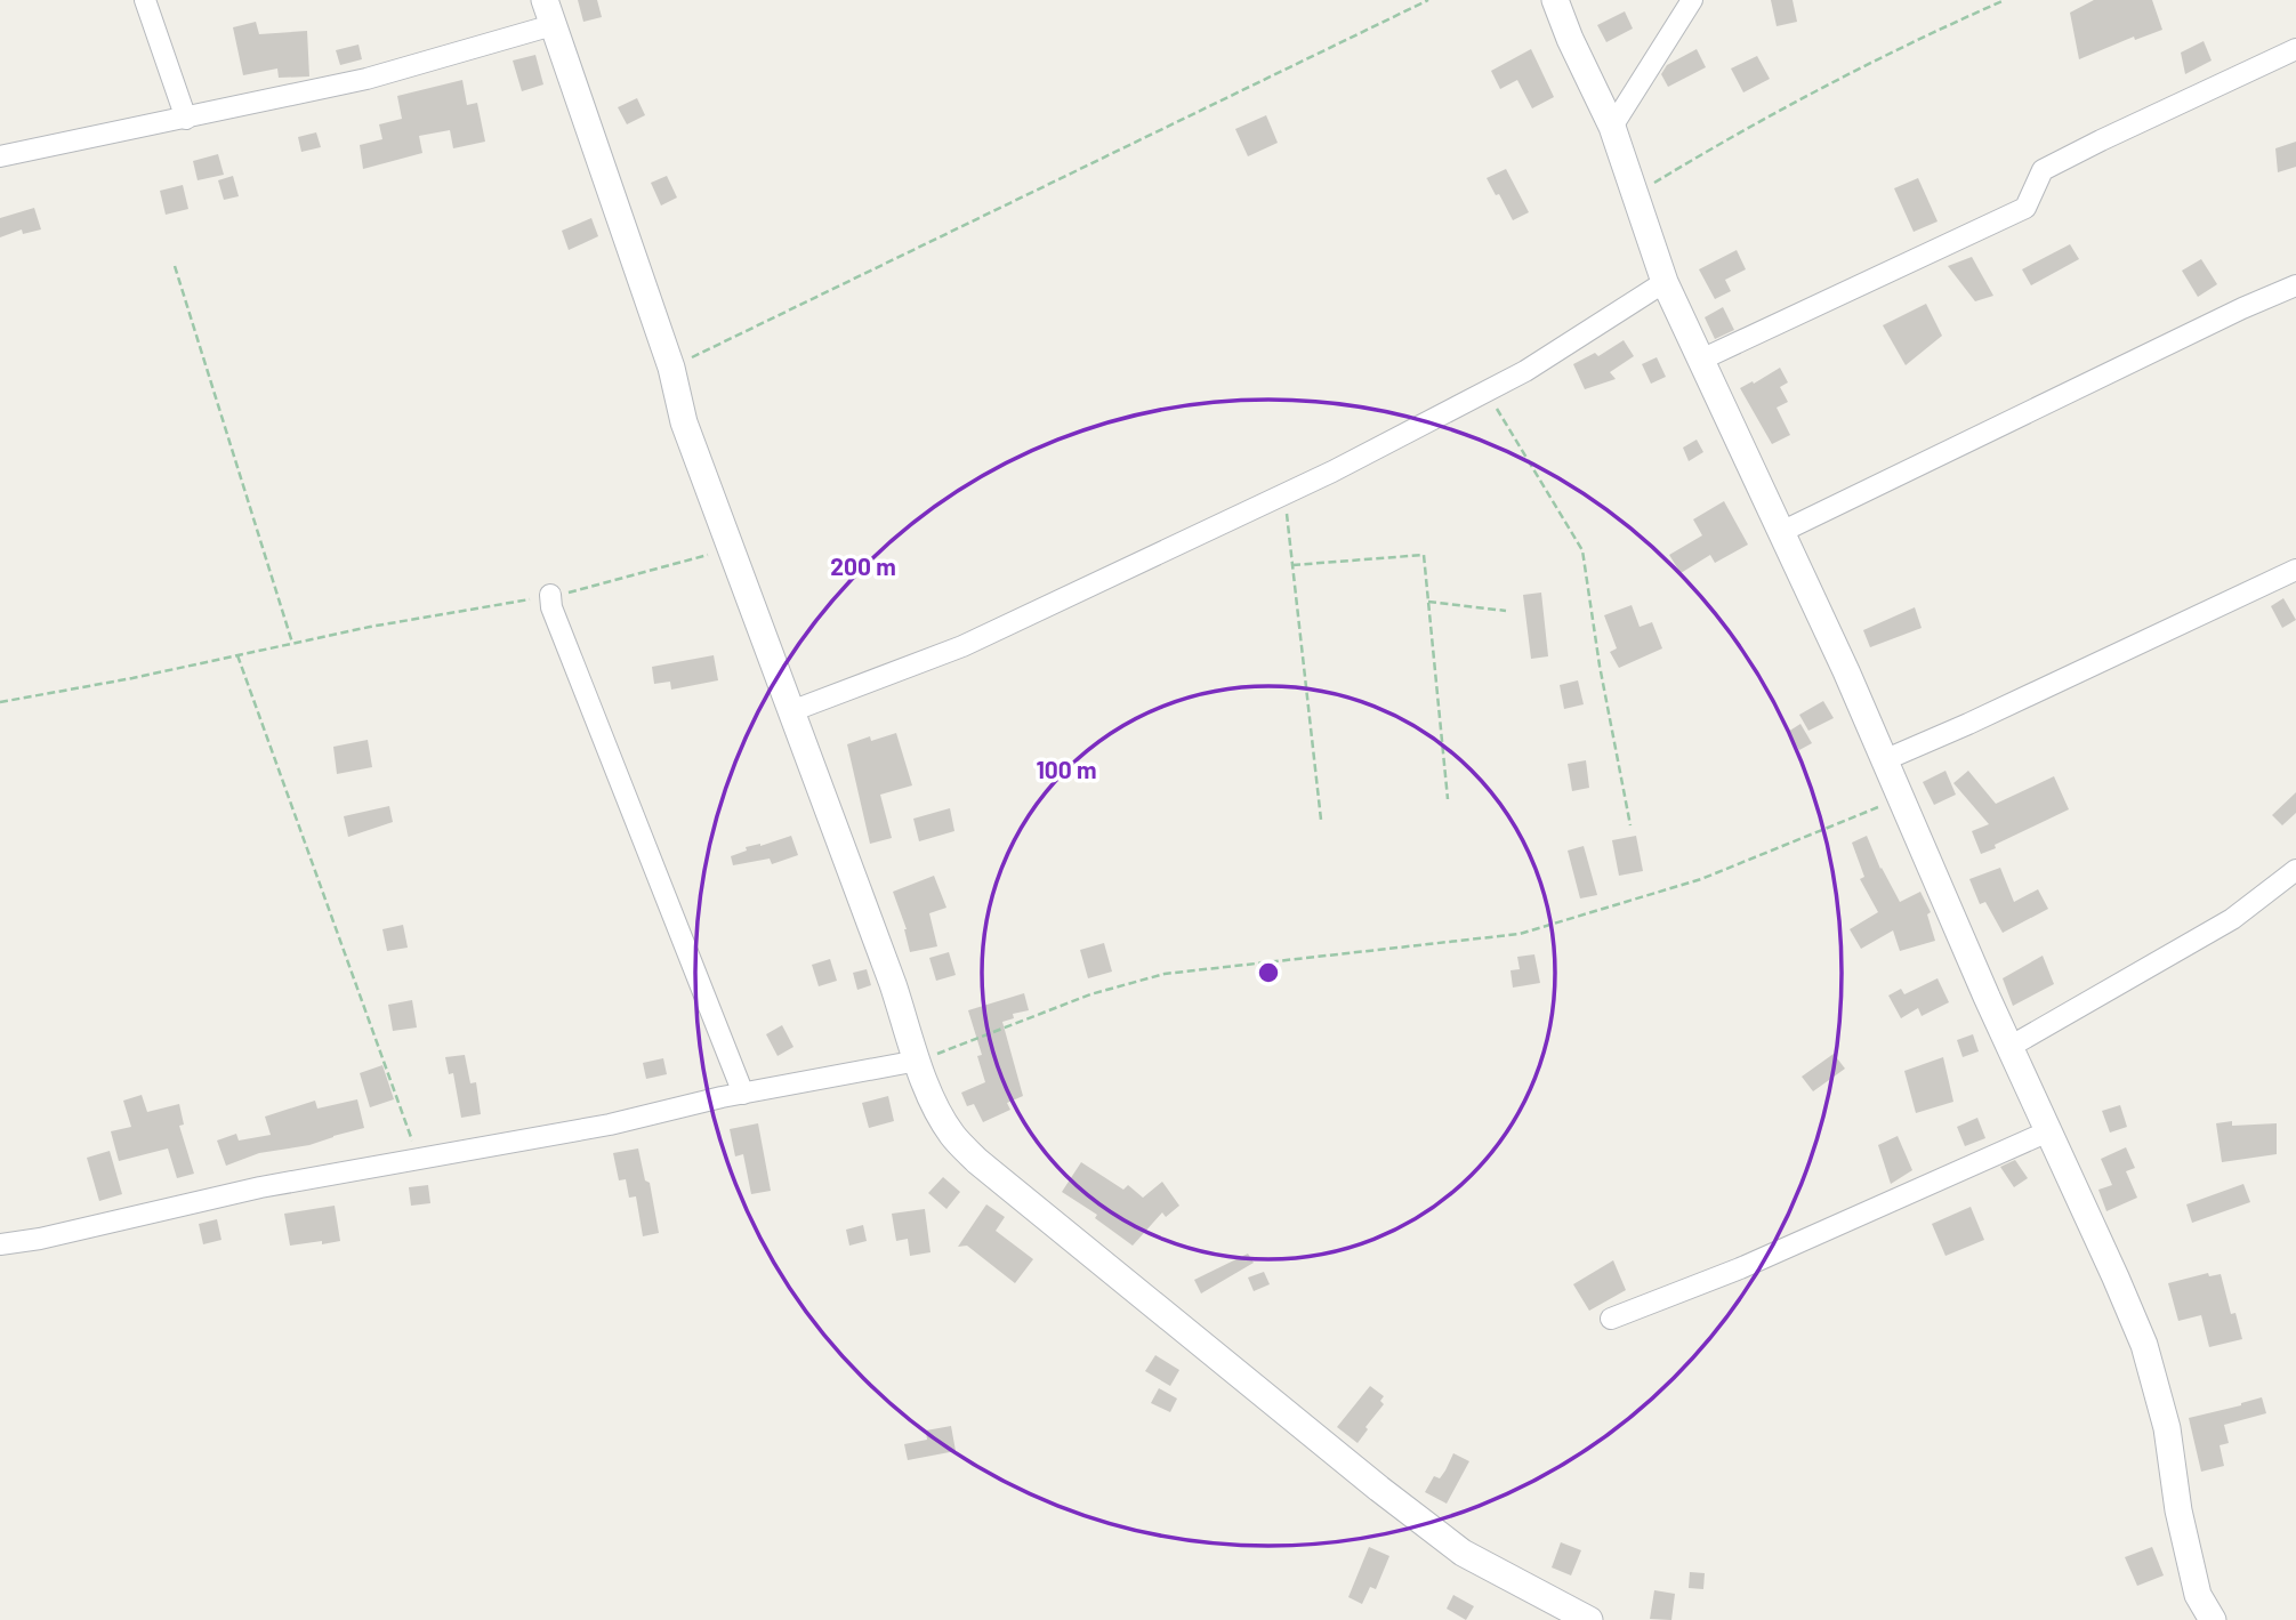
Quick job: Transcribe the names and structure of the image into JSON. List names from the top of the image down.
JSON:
{
  "rings": ["200 m", "100 m"]
}
